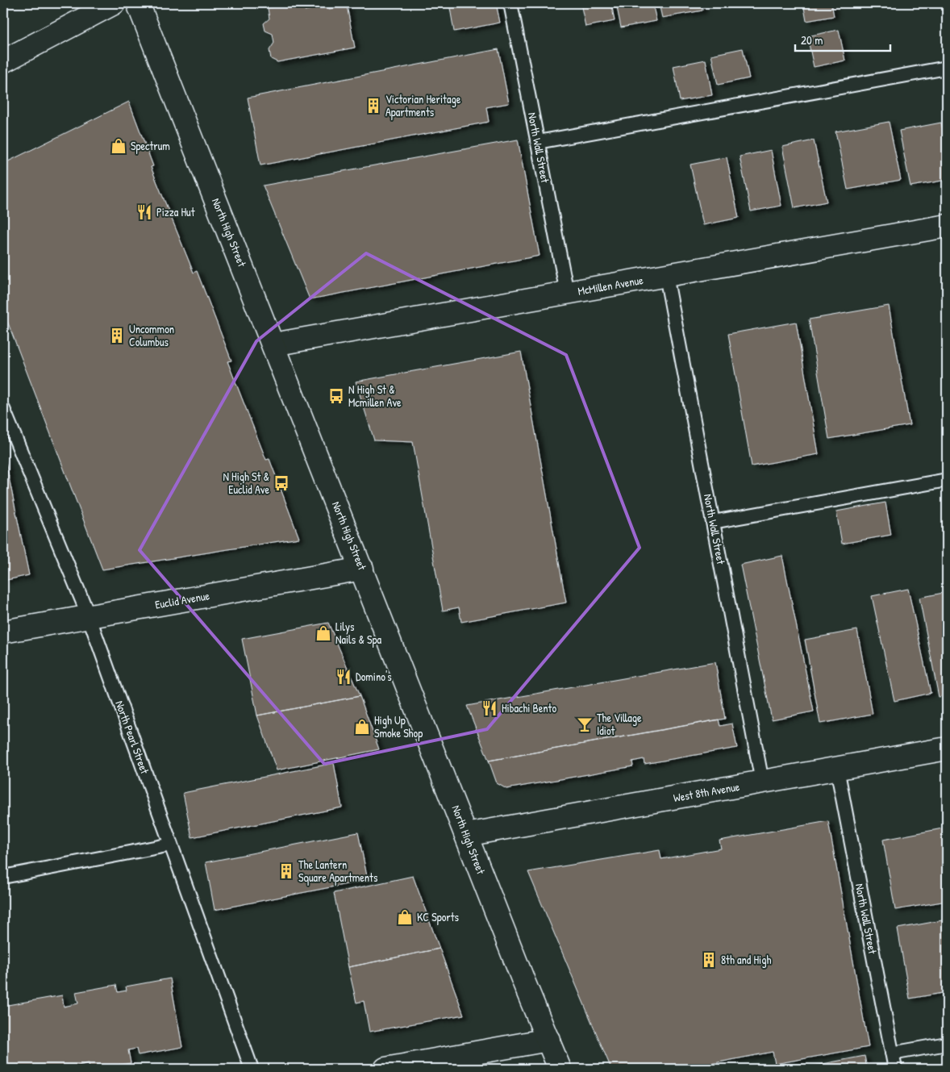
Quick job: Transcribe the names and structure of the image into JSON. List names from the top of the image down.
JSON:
{
  "streets": {
    "street": [
      "North High Street",
      "McMillen Avenue",
      "Euclid Avenue",
      "West 8th Avenue"
    ],
    "lane": ["North Wall Street", "North Pearl Street"]
  },
  "crossings": [
    ["North Wall Street", "McMillen Avenue"],
    ["North Wall Street", "West 8th Avenue"],
    ["North High Street", "McMillen Avenue"],
    ["North High Street", "Euclid Avenue"],
    ["North High Street", "West 8th Avenue"],
    ["Euclid Avenue", "North Pearl Street"]
  ],
  "places": {
    "building": [
      "Victorian Heritage Apartments",
      "Uncommon Columbus",
      "The Lantern Square Apartments",
      "8th and High"
    ],
    "shop": [
      "Spectrum",
      "Lilys Nails & Spa",
      "High Up Smoke Shop",
      "KC Sports"
    ],
    "restaurant": ["Pizza Hut", "Domino's", "Hibachi Bento"],
    "bus stop": ["N High St & Mcmillen Ave", "N High St & Euclid Ave"],
    "bar": ["The Village Idiot"]
  },
  "scale_bar": "20 m"
}
